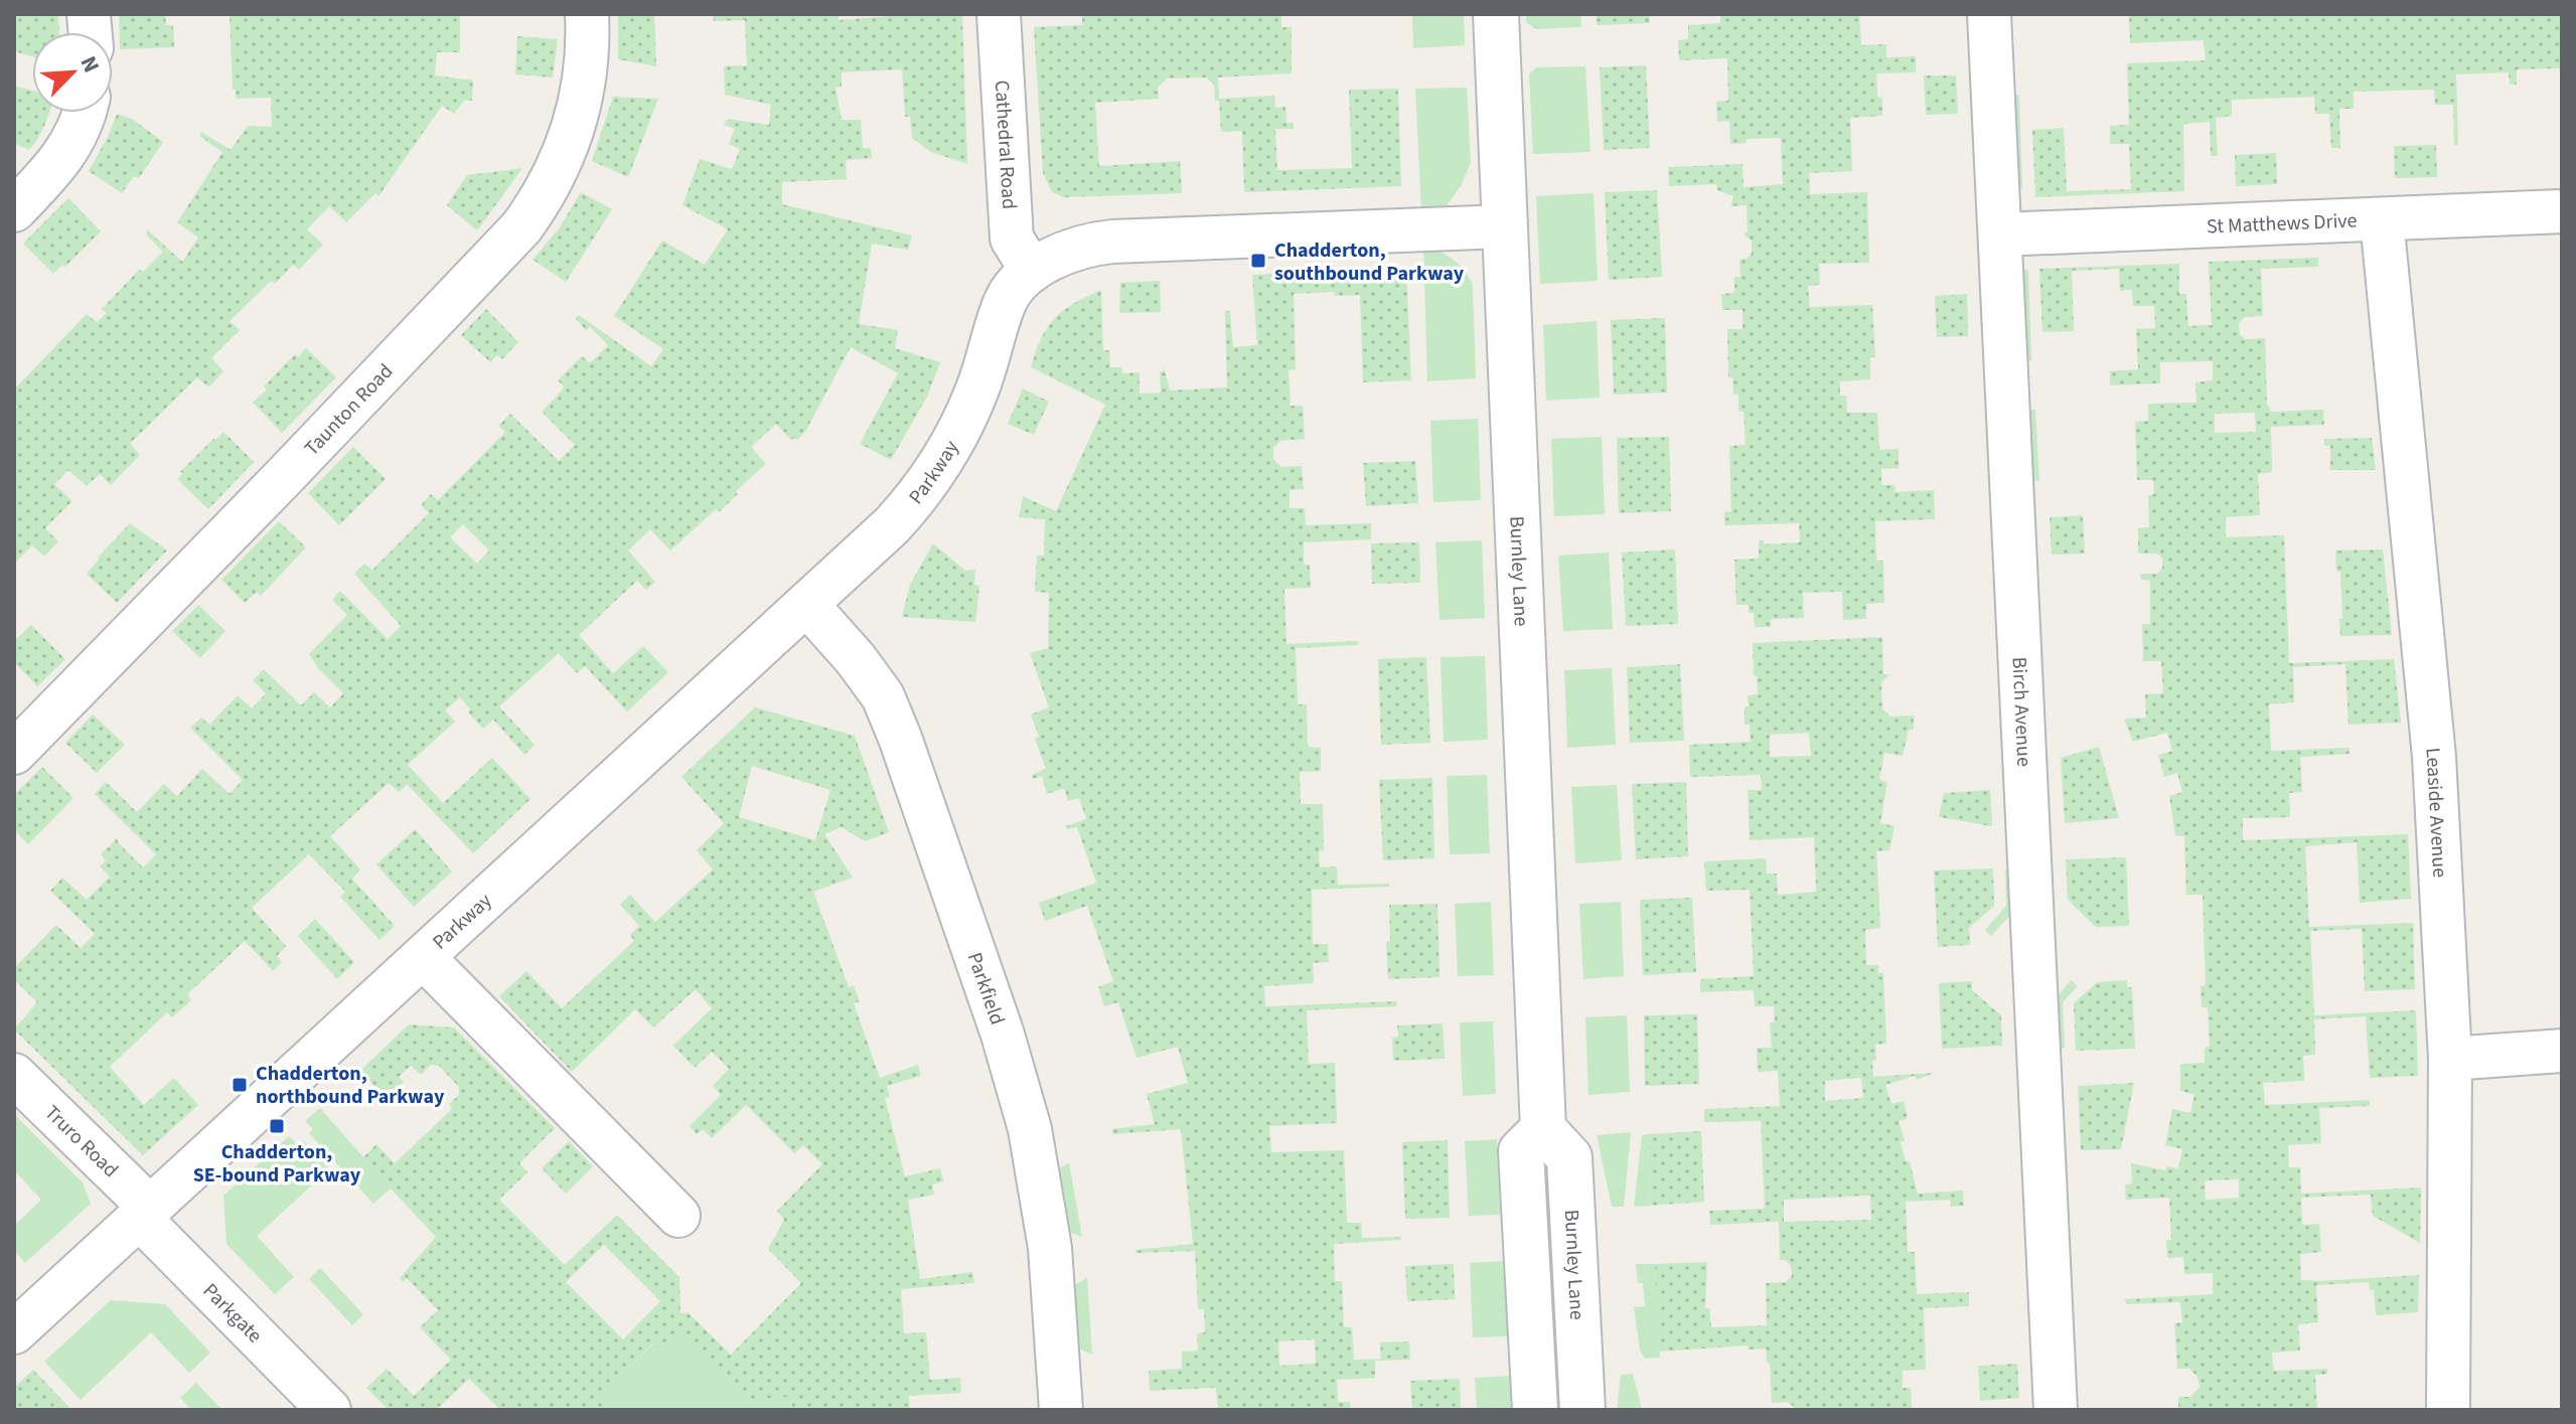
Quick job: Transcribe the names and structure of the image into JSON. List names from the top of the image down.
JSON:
{
  "streets": {
    "street": [
      "Cathedral Road",
      "St Matthews Drive",
      "Taunton Road",
      "Parkway",
      "Burnley Lane",
      "Birch Avenue",
      "Leaside Avenue",
      "Parkfield",
      "Truro Road",
      "Parkgate"
    ]
  },
  "crossings": [
    ["Cathedral Road", "Parkway"],
    ["St Matthews Drive", "Birch Avenue"],
    ["St Matthews Drive", "Leaside Avenue"],
    ["Parkway", "Burnley Lane"],
    ["Parkway", "Parkfield"],
    ["Parkway", "Truro Road"],
    ["Parkway", "Parkgate"],
    ["Truro Road", "Parkgate"]
  ],
  "places": {
    "transit": ["Chadderton, southbound Parkway", "Chadderton, northbound Parkway", "Chadderton, SE-bound Parkway"]
  },
  "north": "top right"
}
